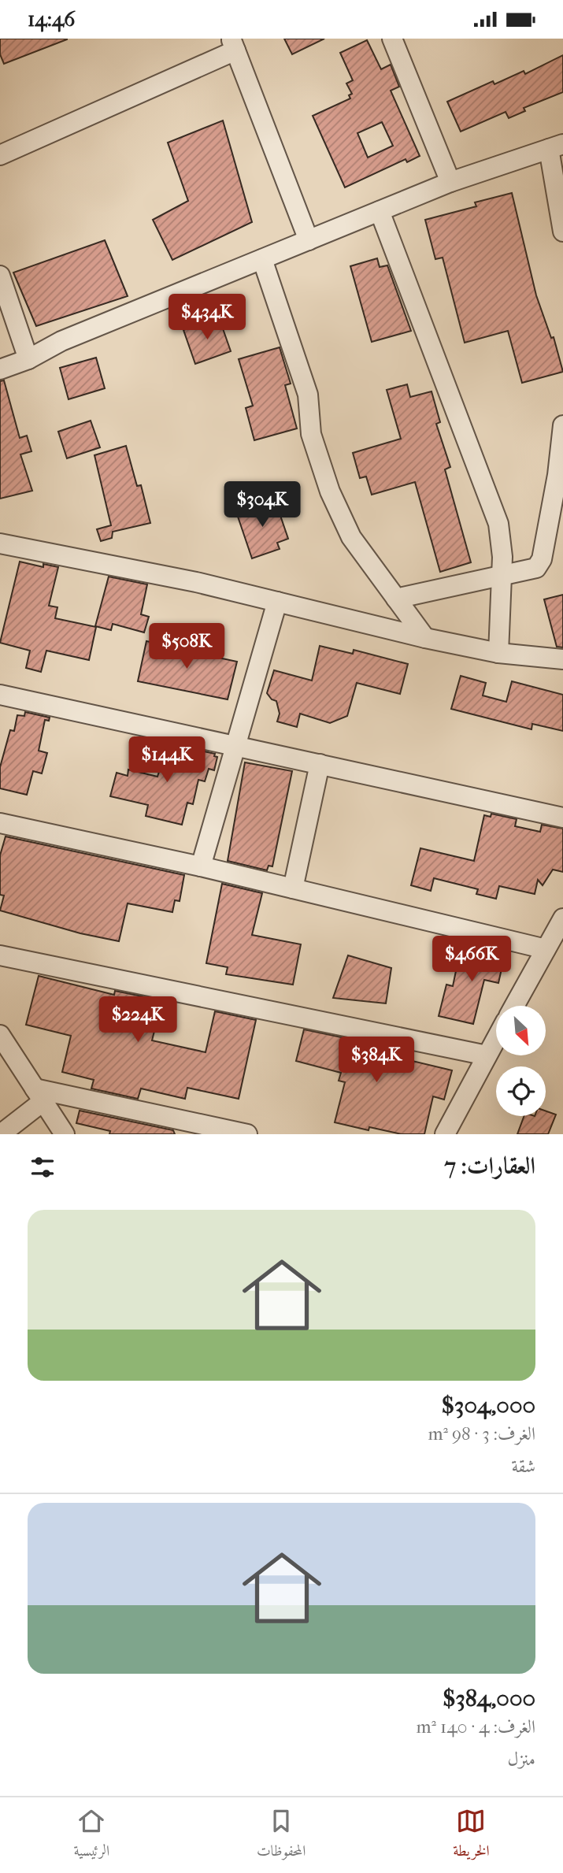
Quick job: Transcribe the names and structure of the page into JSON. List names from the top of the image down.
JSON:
{
  "north": "bottom right",
  "page": {
    "status": "14:46",
    "price": [
      "$434K",
      "$304K",
      "$508K",
      "$144K",
      "$466K",
      "$224K",
      "$384K"
    ],
    "heading": "العقارات: 7",
    "list": [
      {
        "name": "$304,000",
        "note": "الغرف: 3 · 98 m² · شقة"
      },
      {
        "name": "$384,000",
        "note": "الغرف: 4 · 140 m² · منزل"
      }
    ],
    "tabs": ["الخريطة", "المحفوظات", "الرئيسية"]
  }
}
